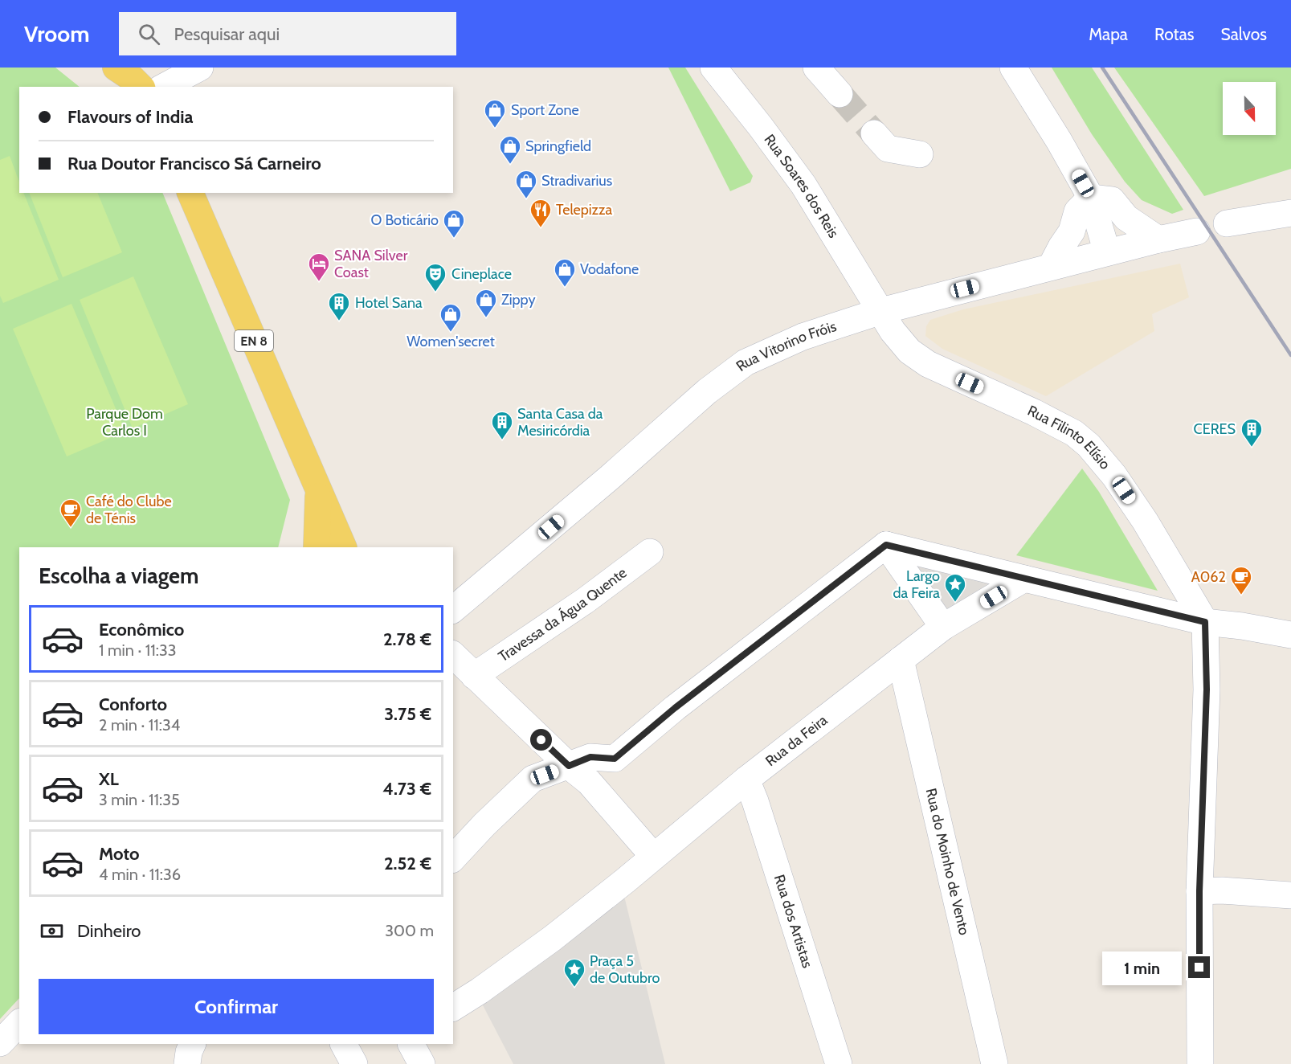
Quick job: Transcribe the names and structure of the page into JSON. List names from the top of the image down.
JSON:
{
  "streets": {
    "main road": ["EN 8"],
    "street": [
      "Rua Soares dos Reis",
      "Rua Vitorino Fróis",
      "Rua Filinto Elísio",
      "Travessa da Água Quente",
      "Rua da Feira",
      "Rua do Moinho de Vento",
      "Rua dos Artistas"
    ]
  },
  "crossings": [
    ["Rua Soares dos Reis", "Rua Vitorino Fróis"],
    ["Rua Soares dos Reis", "Rua Filinto Elísio"],
    ["Rua Vitorino Fróis", "Rua Filinto Elísio"],
    ["Rua da Feira", "Rua do Moinho de Vento"],
    ["Rua da Feira", "Rua dos Artistas"]
  ],
  "parks": ["Parque Dom Carlos I"],
  "places": {
    "shop": [
      "Sport Zone",
      "Springfield",
      "Stradivarius",
      "O Boticário",
      "Vodafone",
      "Zippy",
      "Women'secret"
    ],
    "restaurant": ["Telepizza"],
    "hotel": ["SANA Silver Coast"],
    "theatre": ["Cineplace"],
    "building": ["Hotel Sana", "Santa Casa da Mesiricórdia", "CERES"],
    "cafe": ["Café do Clube de Ténis", "A062"],
    "place": ["Largo da Feira", "Praça 5 de Outubro"]
  },
  "north": "bottom",
  "page": {
    "header": "Vroom",
    "search": "Pesquisar aqui",
    "nav": ["Mapa", "Rotas", "Salvos"],
    "banner": ["Flavours of India", "Rua Doutor Francisco Sá Carneiro"],
    "heading": "Escolha a viagem",
    "list": [
      {
        "name": "Econômico",
        "note": "1 min · 11:33",
        "value": "2.78 €"
      },
      {
        "name": "Conforto",
        "note": "2 min · 11:34",
        "value": "3.75 €"
      },
      {
        "name": "XL",
        "note": "3 min · 11:35",
        "value": "4.73 €"
      },
      {
        "name": "Moto",
        "note": "4 min · 11:36",
        "value": "2.52 €"
      }
    ],
    "pay": ["Dinheiro", "300 m"],
    "bubble": "1 min",
    "buttons": "Confirmar"
  }
}
